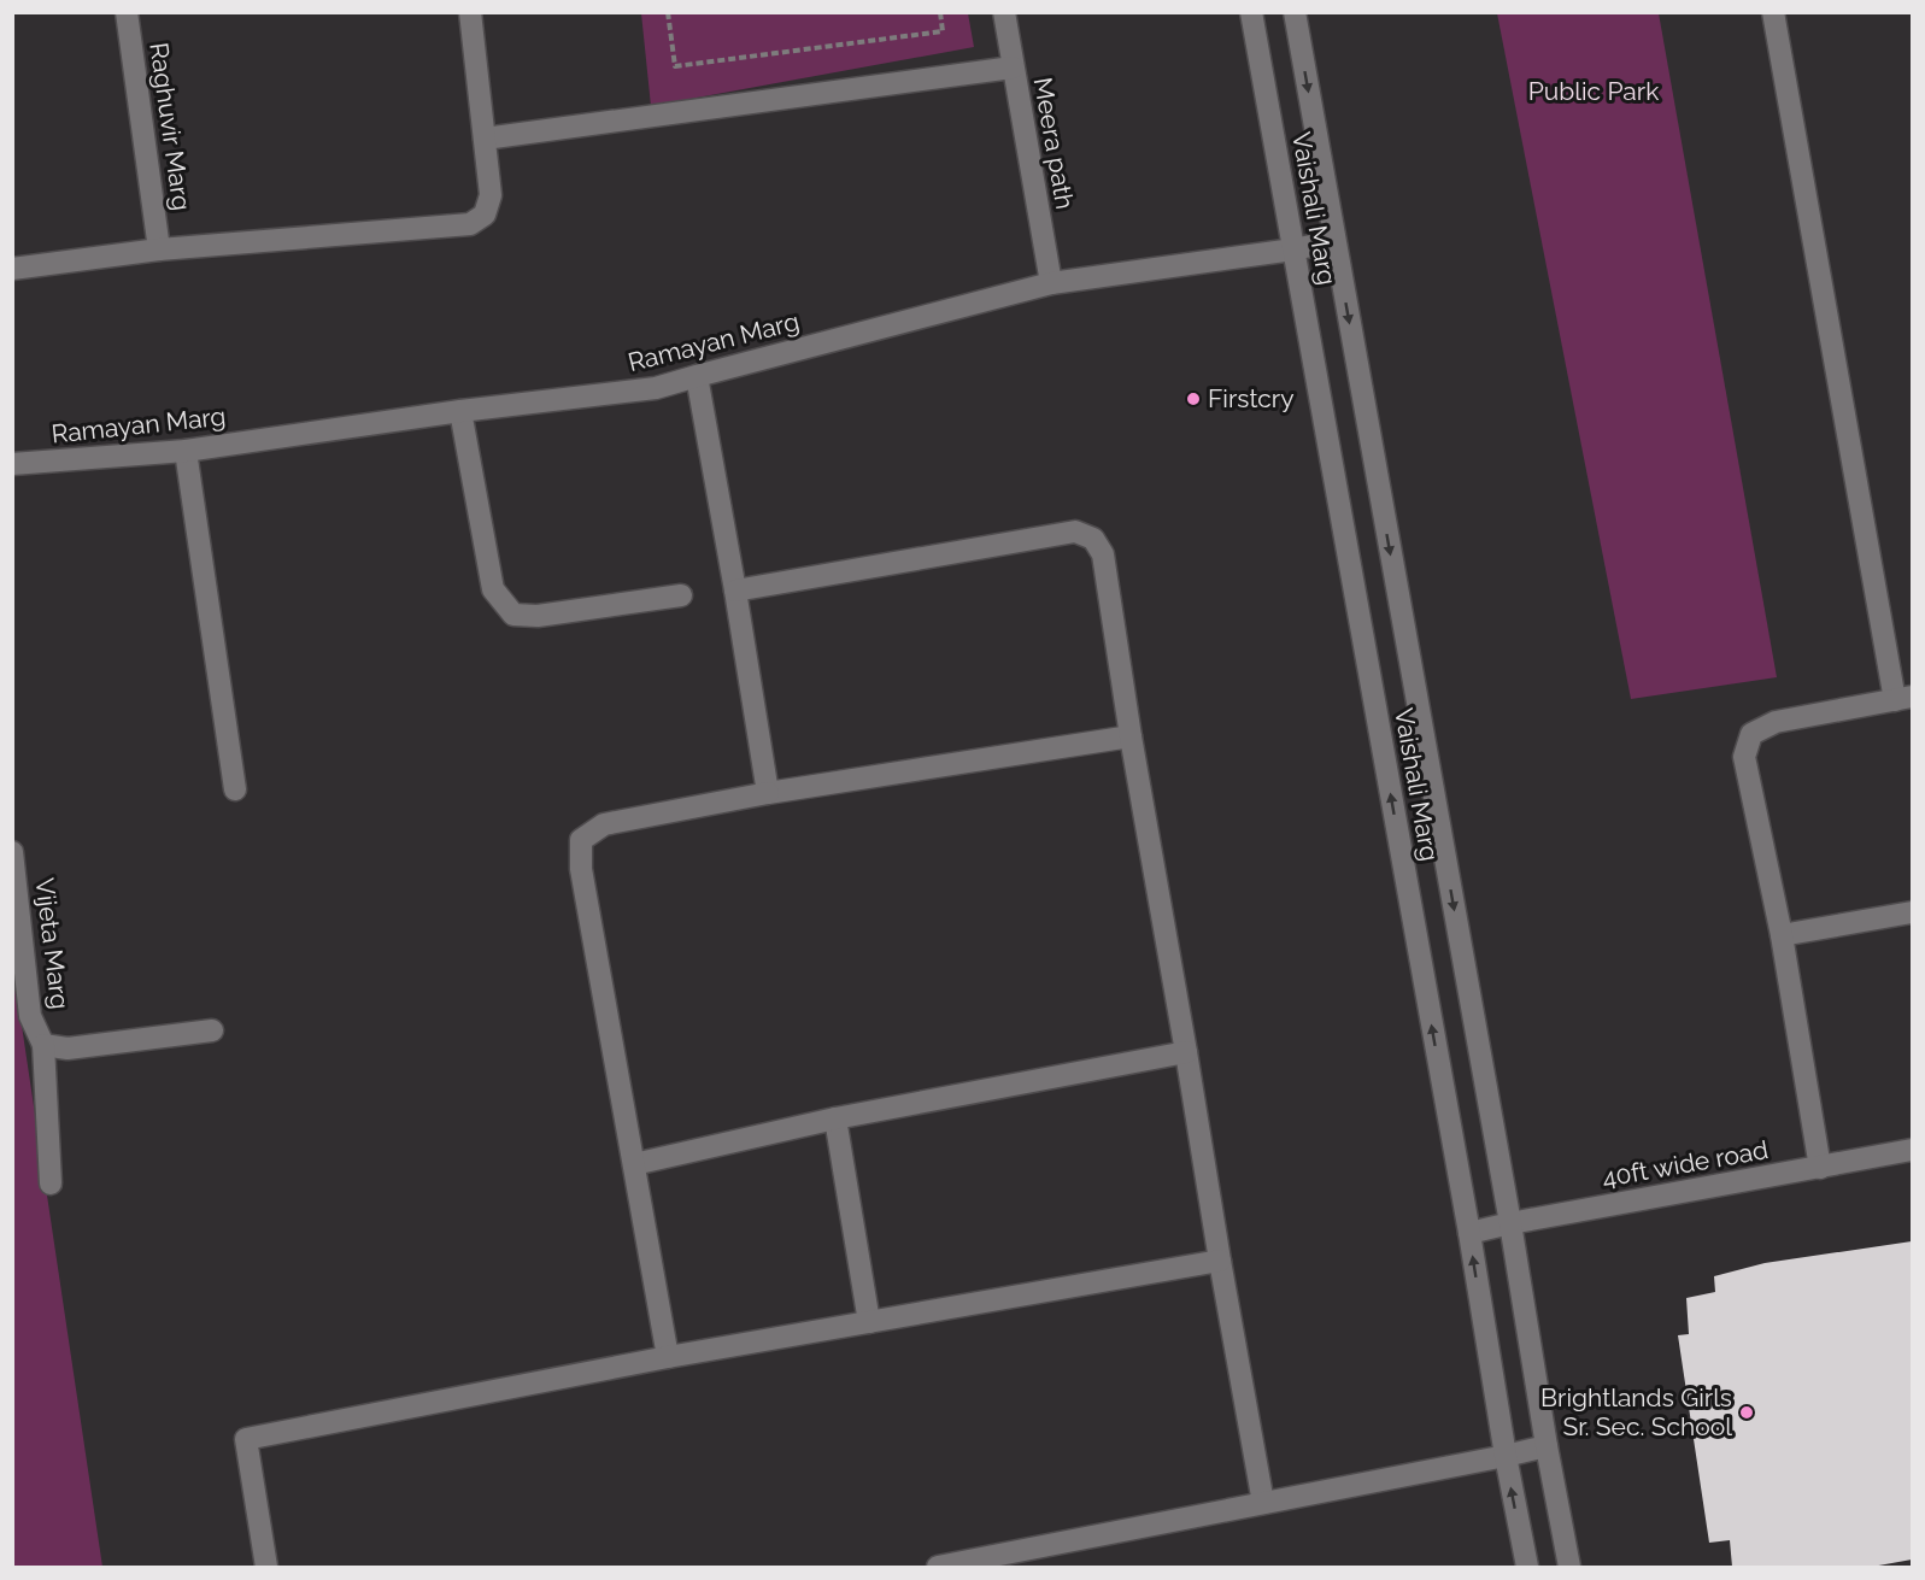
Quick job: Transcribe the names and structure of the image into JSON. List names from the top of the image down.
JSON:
{
  "streets": {
    "street": [
      "Raghuvir Marg",
      "Meera path",
      "Vaishali Marg",
      "Ramayan Marg",
      "Vijeta Marg",
      "40ft wide road"
    ]
  },
  "crossings": [
    ["Meera path", "Ramayan Marg"],
    ["Vaishali Marg", "Ramayan Marg"],
    ["Vaishali Marg", "40ft wide road"]
  ],
  "parks": ["Public Park"],
  "places": ["Firstcry", "Brightlands Girls Sr. Sec. School"]
}
